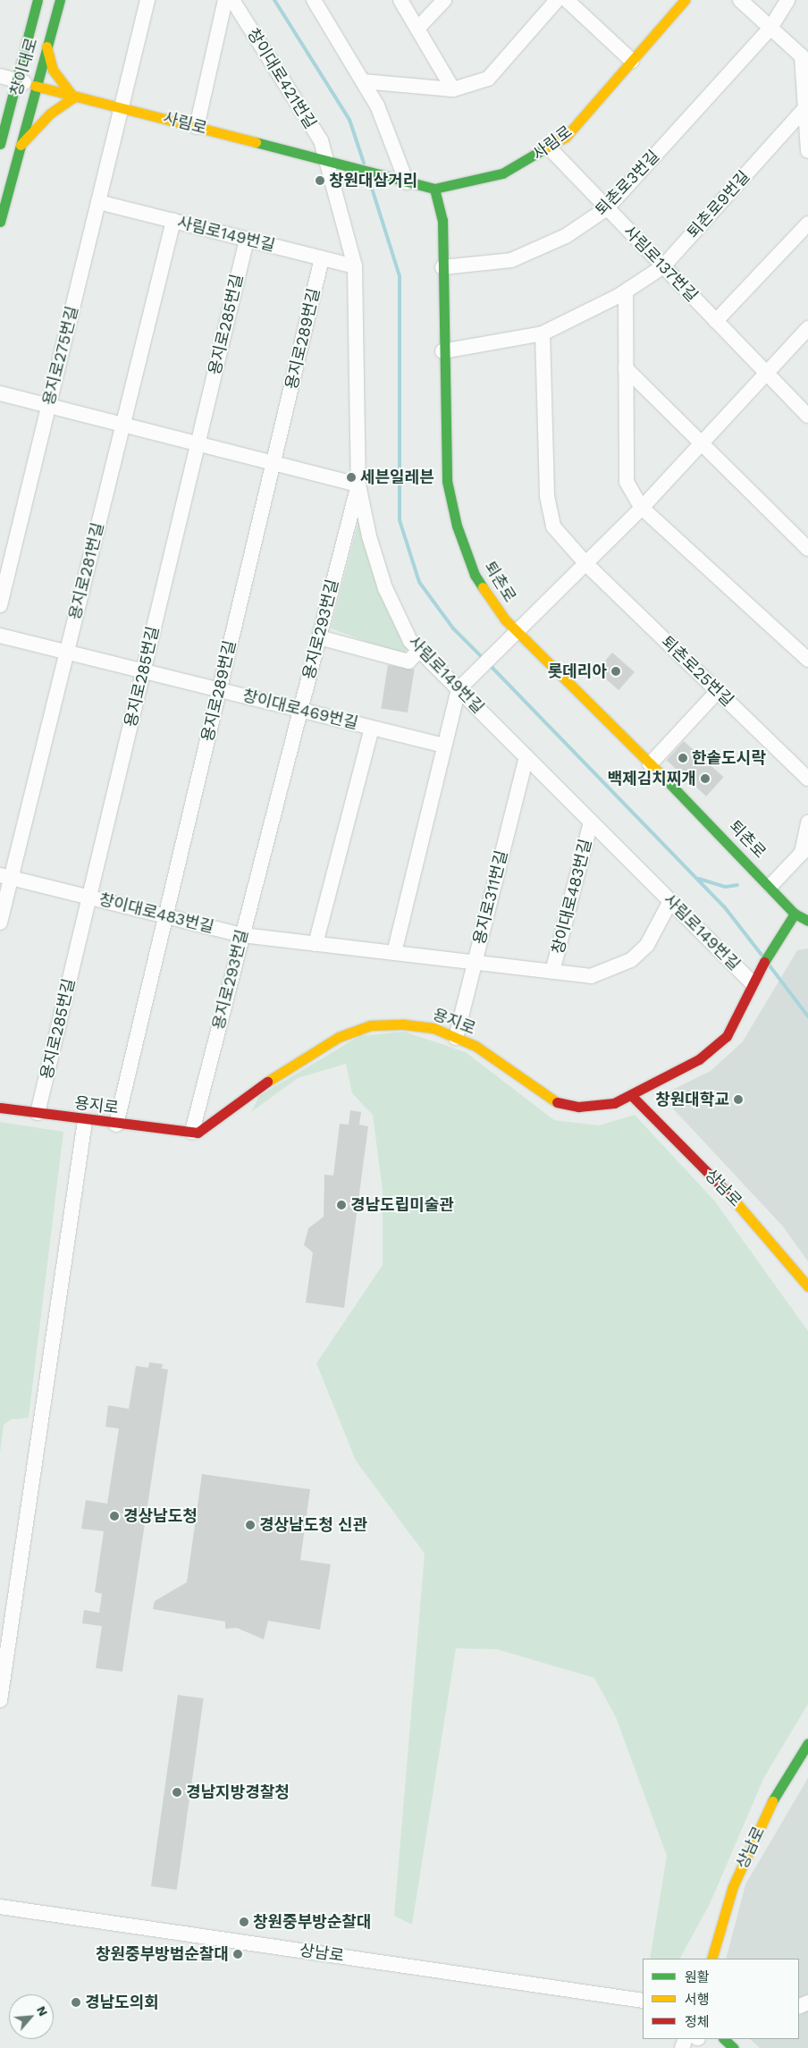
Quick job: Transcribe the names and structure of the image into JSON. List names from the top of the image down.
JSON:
{
  "streets": {
    "street": [
      "창이대로",
      "창이대로421번길",
      "사림로",
      "퇴촌로3번길",
      "퇴촌로9번길",
      "사림로149번길",
      "사림로137번길",
      "용지로285번길",
      "용지로289번길",
      "용지로275번길",
      "용지로281번길",
      "퇴촌로",
      "용지로293번길",
      "퇴촌로25번길",
      "창이대로469번길",
      "창이대로483번길",
      "용지로311번길",
      "용지로",
      "상남로"
    ]
  },
  "crossings": [
    ["창이대로", "사림로"],
    ["창이대로421번길", "사림로"],
    ["창이대로421번길", "사림로149번길"],
    ["사림로", "사림로149번길"],
    ["사림로", "사림로137번길"],
    ["사림로", "용지로275번길"],
    ["사림로", "퇴촌로"],
    ["퇴촌로3번길", "사림로137번길"],
    ["퇴촌로3번길", "퇴촌로"],
    ["퇴촌로9번길", "사림로137번길"],
    ["퇴촌로9번길", "퇴촌로"],
    ["사림로149번길", "용지로285번길"],
    ["사림로149번길", "용지로289번길"],
    ["사림로149번길", "용지로275번길"],
    ["사림로149번길", "용지로281번길"],
    ["사림로149번길", "용지로293번길"],
    ["사림로149번길", "창이대로483번길"],
    ["사림로149번길", "용지로311번길"],
    ["사림로149번길", "용지로"],
    ["용지로285번길", "창이대로469번길"],
    ["용지로285번길", "창이대로483번길"],
    ["용지로285번길", "용지로"],
    ["용지로289번길", "창이대로469번길"],
    ["용지로289번길", "창이대로483번길"],
    ["용지로289번길", "용지로"],
    ["용지로281번길", "창이대로469번길"],
    ["용지로281번길", "창이대로483번길"],
    ["퇴촌로", "용지로"],
    ["용지로293번길", "창이대로469번길"],
    ["용지로293번길", "창이대로483번길"],
    ["용지로293번길", "용지로"],
    ["창이대로483번길", "용지로311번길"],
    ["용지로311번길", "용지로"],
    ["용지로", "상남로"]
  ],
  "places": [
    "창원대삼거리",
    "세븐일레븐",
    "롯데리아",
    "한솥도시락",
    "백제김치찌개",
    "창원대학교",
    "경남도립미술관",
    "경상남도청",
    "경상남도청 신관",
    "경남지방경찰청",
    "창원중부방순찰대",
    "창원중부방범순찰대",
    "경남도의회"
  ],
  "legend": ["원활", "서행", "정체"],
  "north": "top right"
}
